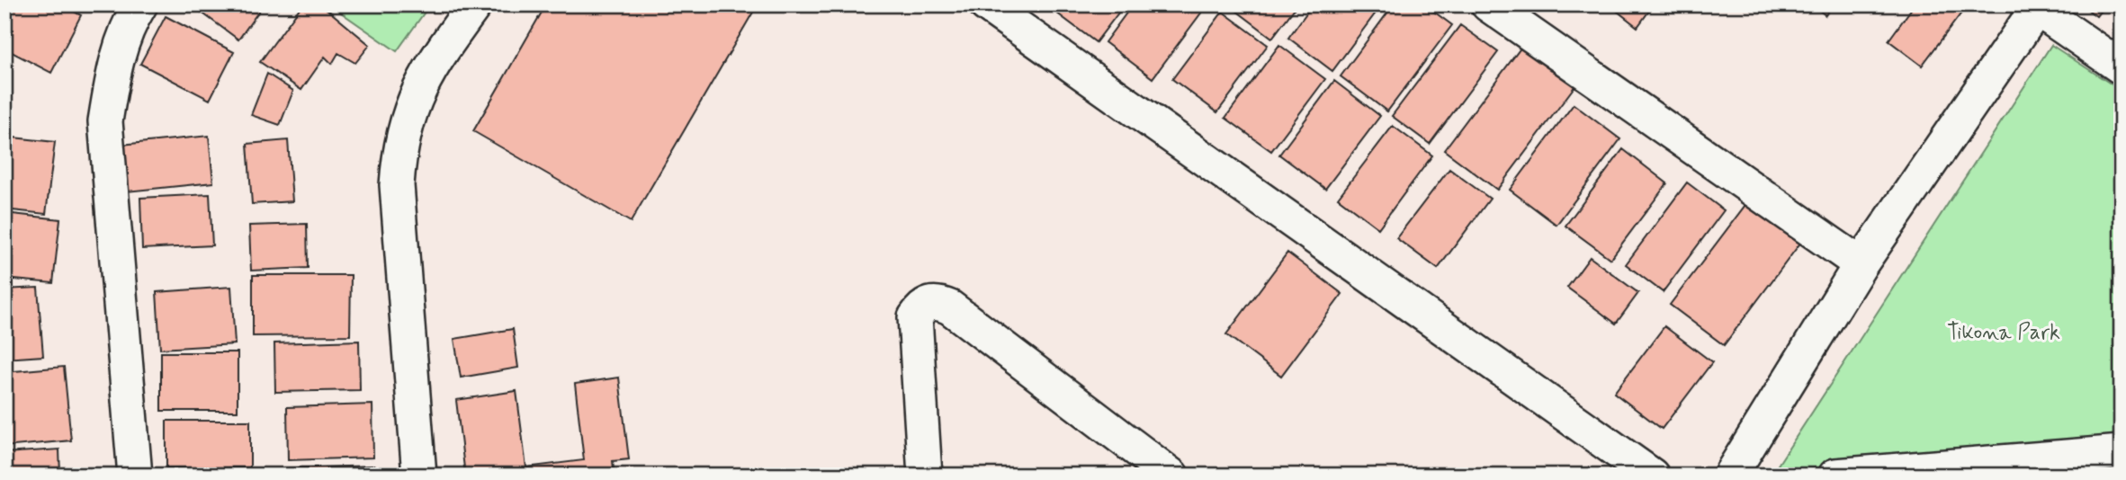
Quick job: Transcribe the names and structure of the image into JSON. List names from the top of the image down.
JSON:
{
  "parks": ["Tikona Park"]
}
